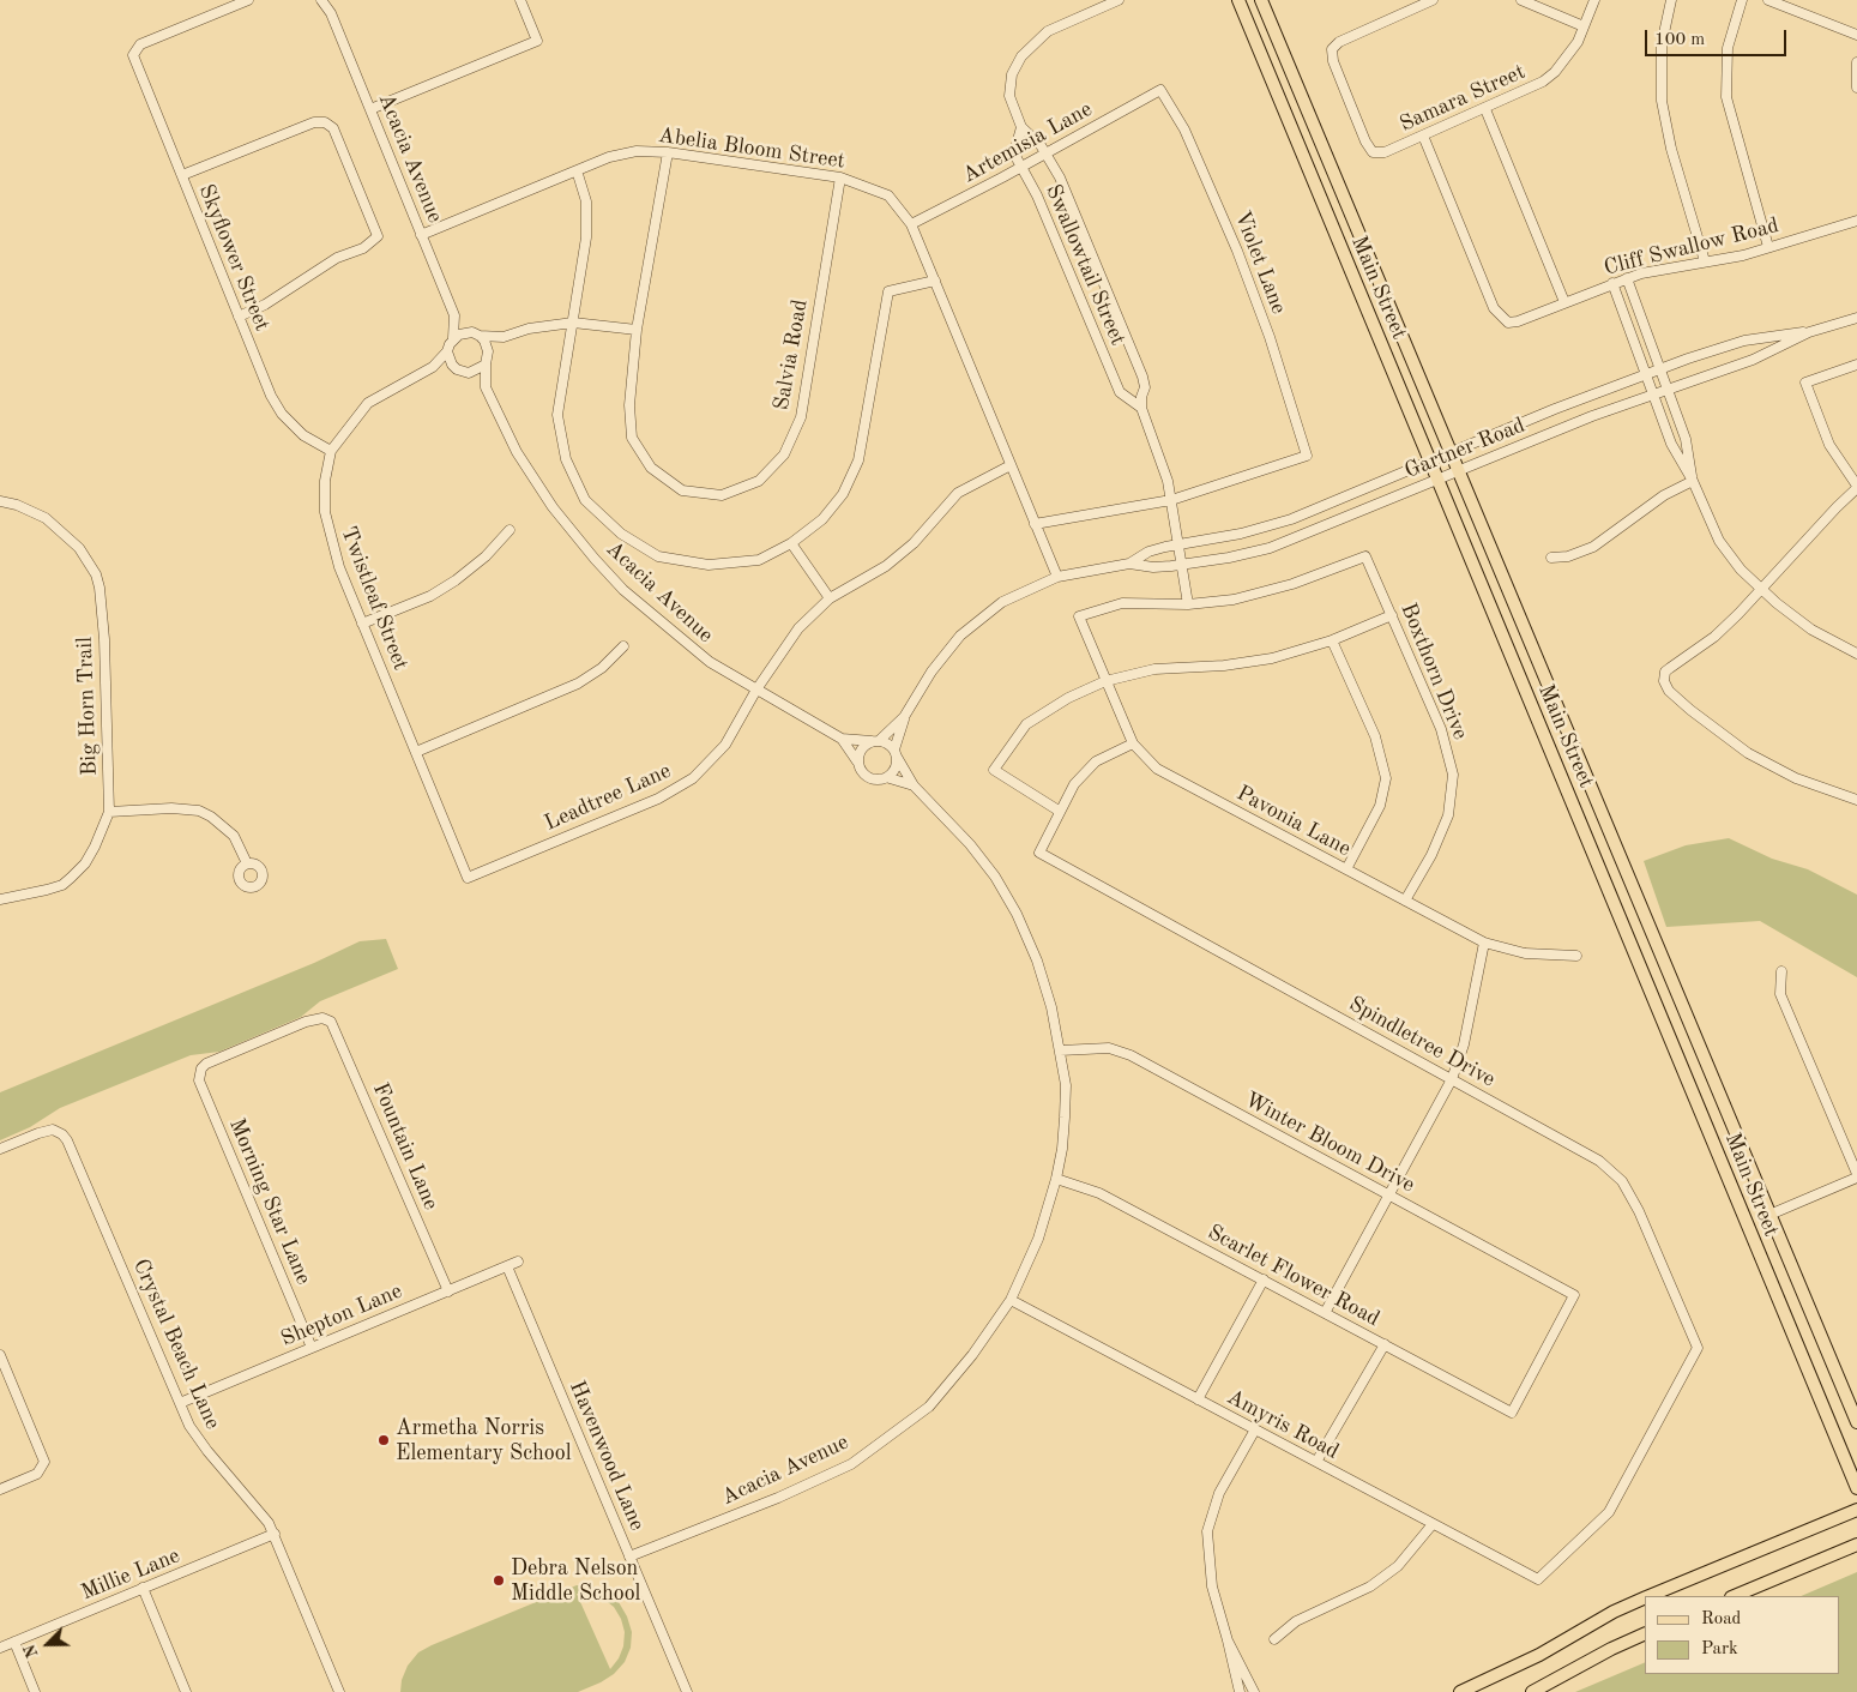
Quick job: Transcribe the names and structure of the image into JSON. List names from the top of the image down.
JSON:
{
  "streets": {
    "main road": ["Main Street"],
    "street": [
      "Samara Street",
      "Artemisia Lane",
      "Abelia Bloom Street",
      "Acacia Avenue",
      "Cliff Swallow Road",
      "Skyflower Street",
      "Violet Lane",
      "Swallowtail Street",
      "Salvia Road",
      "Gartner Road",
      "Twistleaf Street",
      "Boxthorn Drive",
      "Big Horn Trail",
      "Leadtree Lane",
      "Pavonia Lane",
      "Spindletree Drive",
      "Winter Bloom Drive",
      "Fountain Lane",
      "Morning Star Lane",
      "Scarlet Flower Road",
      "Shepton Lane",
      "Crystal Beach Lane",
      "Amyris Road",
      "Havenwood Lane",
      "Millie Lane"
    ]
  },
  "crossings": [
    ["Samara Street", "Cliff Swallow Road"],
    ["Artemisia Lane", "Abelia Bloom Street"],
    ["Artemisia Lane", "Violet Lane"],
    ["Artemisia Lane", "Swallowtail Street"],
    ["Abelia Bloom Street", "Acacia Avenue"],
    ["Abelia Bloom Street", "Salvia Road"],
    ["Abelia Bloom Street", "Gartner Road"],
    ["Abelia Bloom Street", "Leadtree Lane"],
    ["Acacia Avenue", "Twistleaf Street"],
    ["Acacia Avenue", "Leadtree Lane"],
    ["Acacia Avenue", "Winter Bloom Drive"],
    ["Acacia Avenue", "Scarlet Flower Road"],
    ["Acacia Avenue", "Amyris Road"],
    ["Acacia Avenue", "Havenwood Lane"],
    ["Skyflower Street", "Twistleaf Street"],
    ["Violet Lane", "Swallowtail Street"],
    ["Swallowtail Street", "Gartner Road"],
    ["Swallowtail Street", "Boxthorn Drive"],
    ["Swallowtail Street", "Pavonia Lane"],
    ["Main Street", "Gartner Road"],
    ["Twistleaf Street", "Leadtree Lane"],
    ["Boxthorn Drive", "Pavonia Lane"],
    ["Spindletree Drive", "Amyris Road"],
    ["Winter Bloom Drive", "Scarlet Flower Road"],
    ["Fountain Lane", "Morning Star Lane"],
    ["Fountain Lane", "Shepton Lane"],
    ["Morning Star Lane", "Shepton Lane"],
    ["Shepton Lane", "Crystal Beach Lane"],
    ["Shepton Lane", "Havenwood Lane"],
    ["Crystal Beach Lane", "Millie Lane"]
  ],
  "places": ["Armetha Norris Elementary School", "Debra Nelson Middle School"],
  "legend": ["Road", "Park"],
  "scale_bar": "100 m",
  "north": "bottom left"
}
